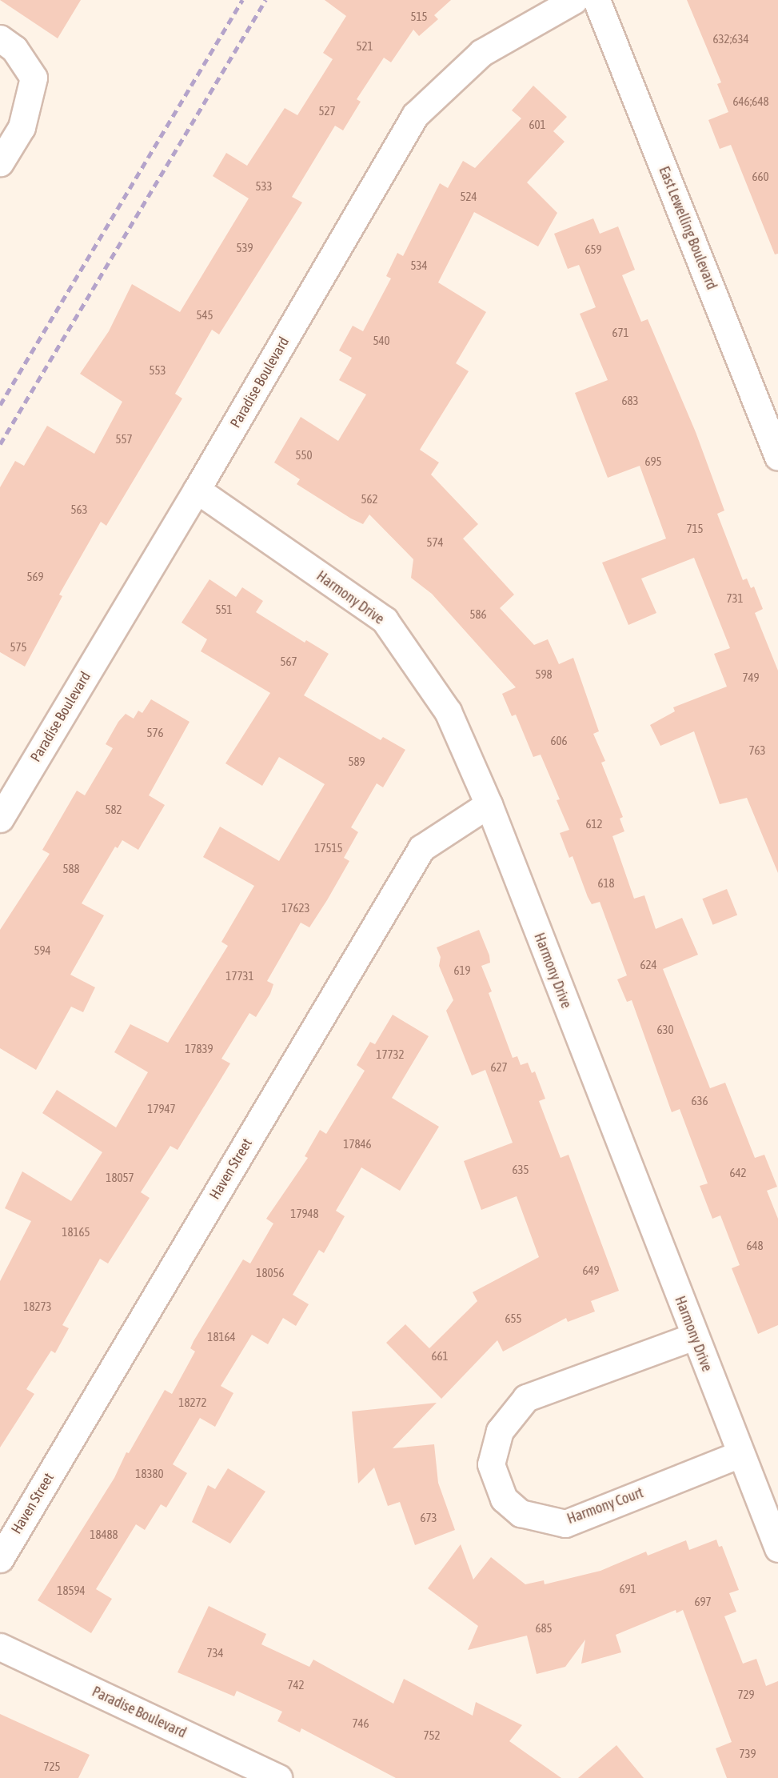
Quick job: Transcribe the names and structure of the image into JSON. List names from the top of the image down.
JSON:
{
  "streets": {
    "street": [
      "East Lewelling Boulevard",
      "Paradise Boulevard",
      "Harmony Drive",
      "Haven Street",
      "Harmony Court"
    ]
  },
  "crossings": [
    ["Paradise Boulevard", "Harmony Drive"],
    ["Harmony Drive", "Haven Street"],
    ["Harmony Drive", "Harmony Court"]
  ],
  "house_numbers": [
    "515",
    "632;634",
    "521",
    "646;648",
    "527",
    "601",
    "660",
    "533",
    "524",
    "539",
    "659",
    "534",
    "545",
    "671",
    "540",
    "553",
    "683",
    "557",
    "550",
    "695",
    "562",
    "563",
    "715",
    "574",
    "569",
    "731",
    "551",
    "586",
    "575",
    "567",
    "598",
    "749",
    "576",
    "606",
    "763",
    "589",
    "582",
    "612",
    "17515",
    "588",
    "618",
    "17623",
    "594",
    "624",
    "619",
    "17731",
    "630",
    "17839",
    "17732",
    "627",
    "636",
    "17947",
    "17846",
    "635",
    "642",
    "18057",
    "17948",
    "18165",
    "648",
    "649",
    "18056",
    "18273",
    "655",
    "18164",
    "661",
    "18272",
    "18380",
    "673",
    "18488",
    "691",
    "18594",
    "697",
    "685",
    "734",
    "742",
    "729",
    "746",
    "752",
    "739",
    "725"
  ]
}
